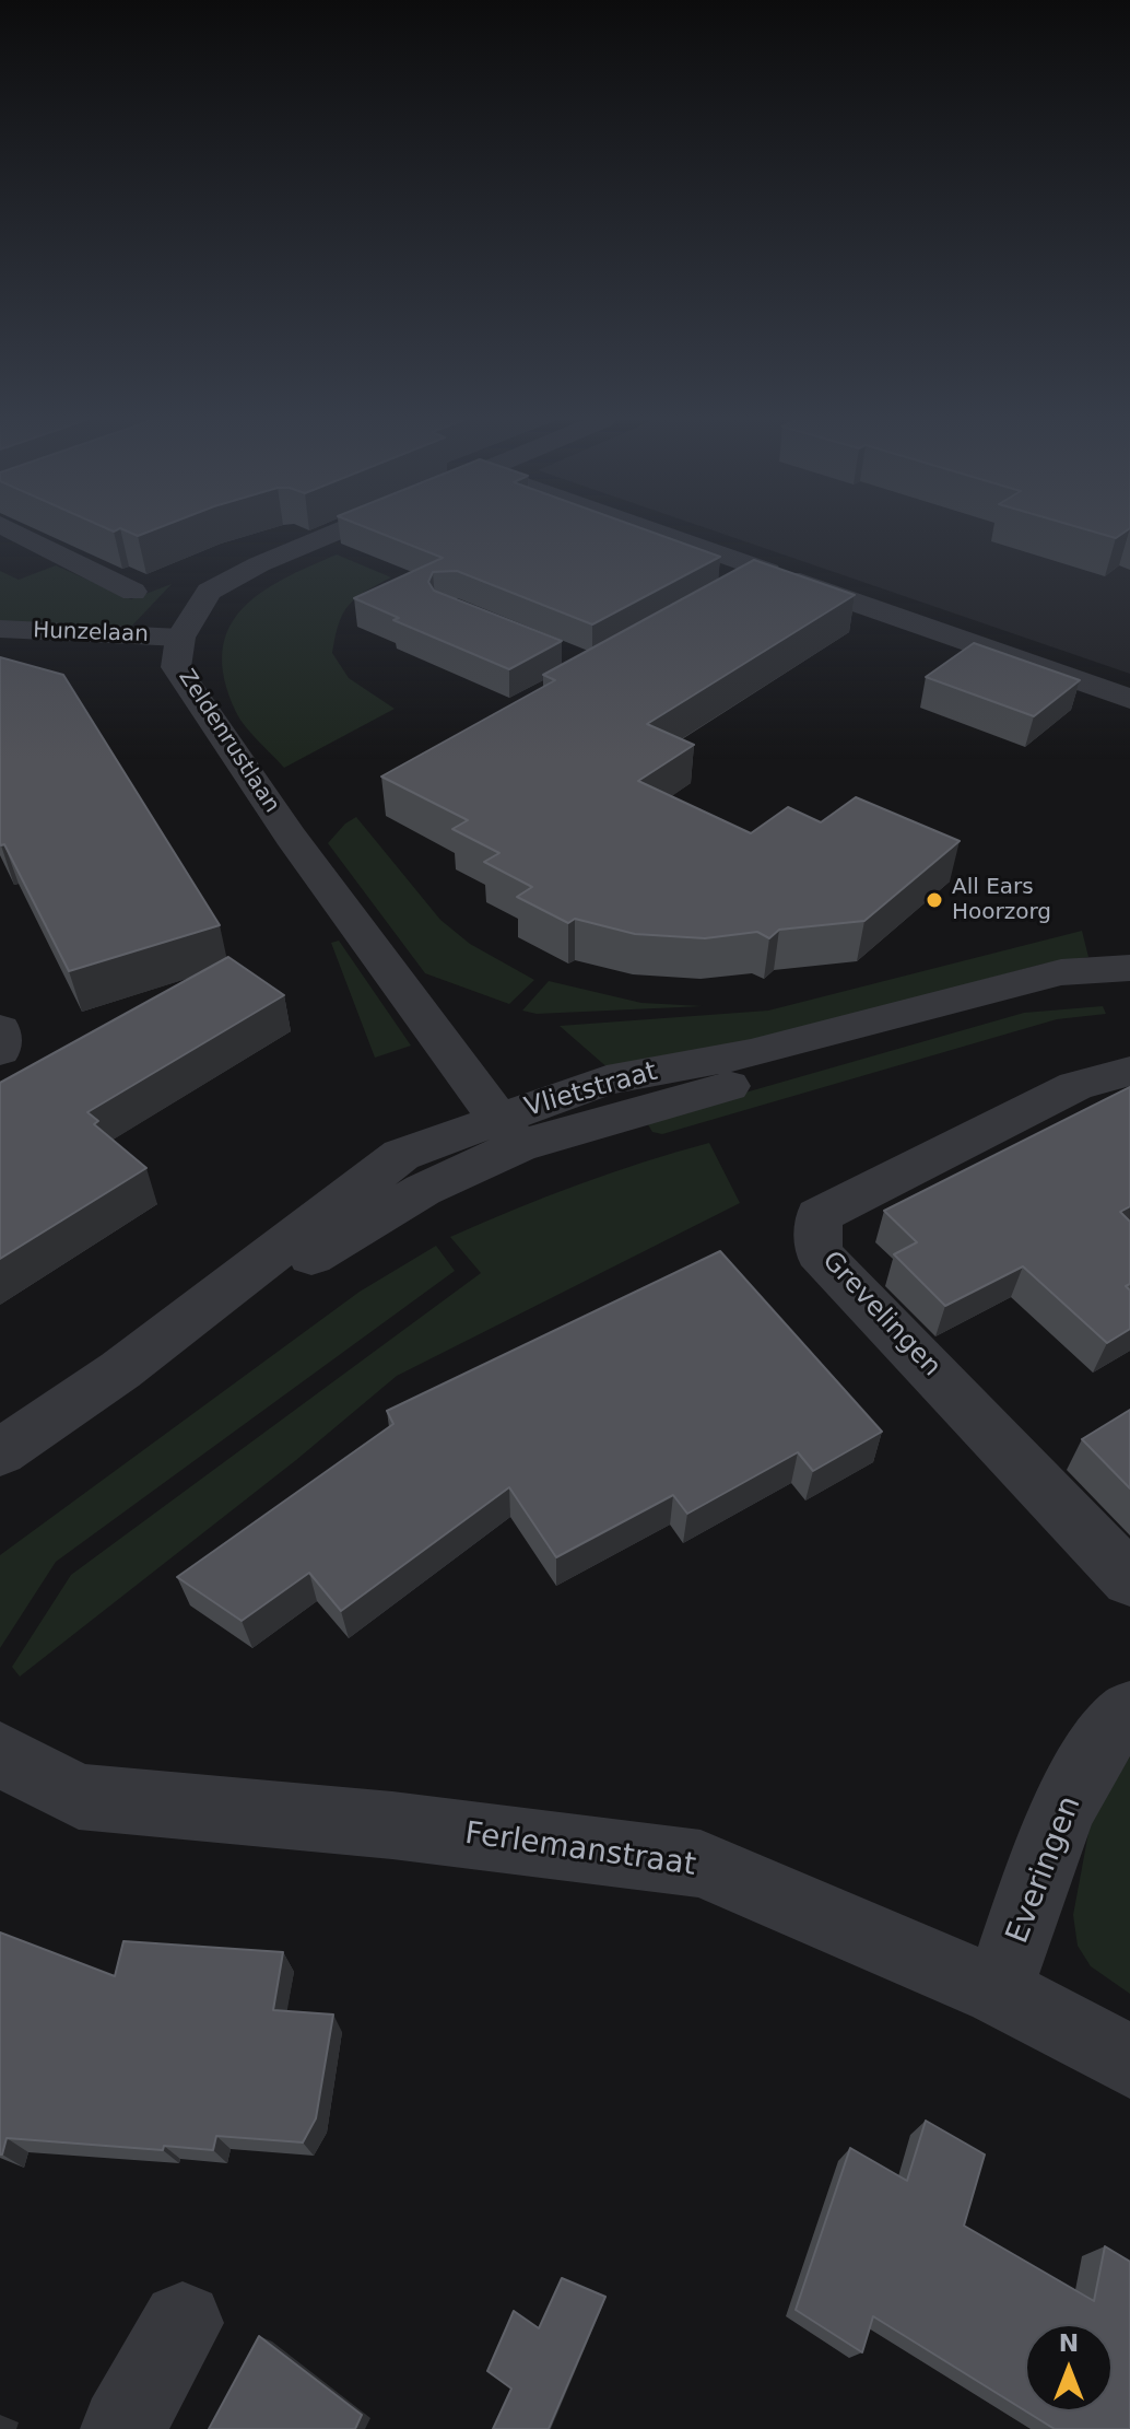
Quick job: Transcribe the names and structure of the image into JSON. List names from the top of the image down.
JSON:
{
  "streets": {
    "street": [
      "Hunzelaan",
      "Zeldenrustlaan",
      "Vlietstraat",
      "Grevelingen",
      "Ferlemanstraat",
      "Everingen"
    ]
  },
  "crossings": [
    ["Hunzelaan", "Zeldenrustlaan"],
    ["Zeldenrustlaan", "Vlietstraat"],
    ["Ferlemanstraat", "Everingen"]
  ],
  "places": ["All Ears Hoorzorg"],
  "north": "top"
}
